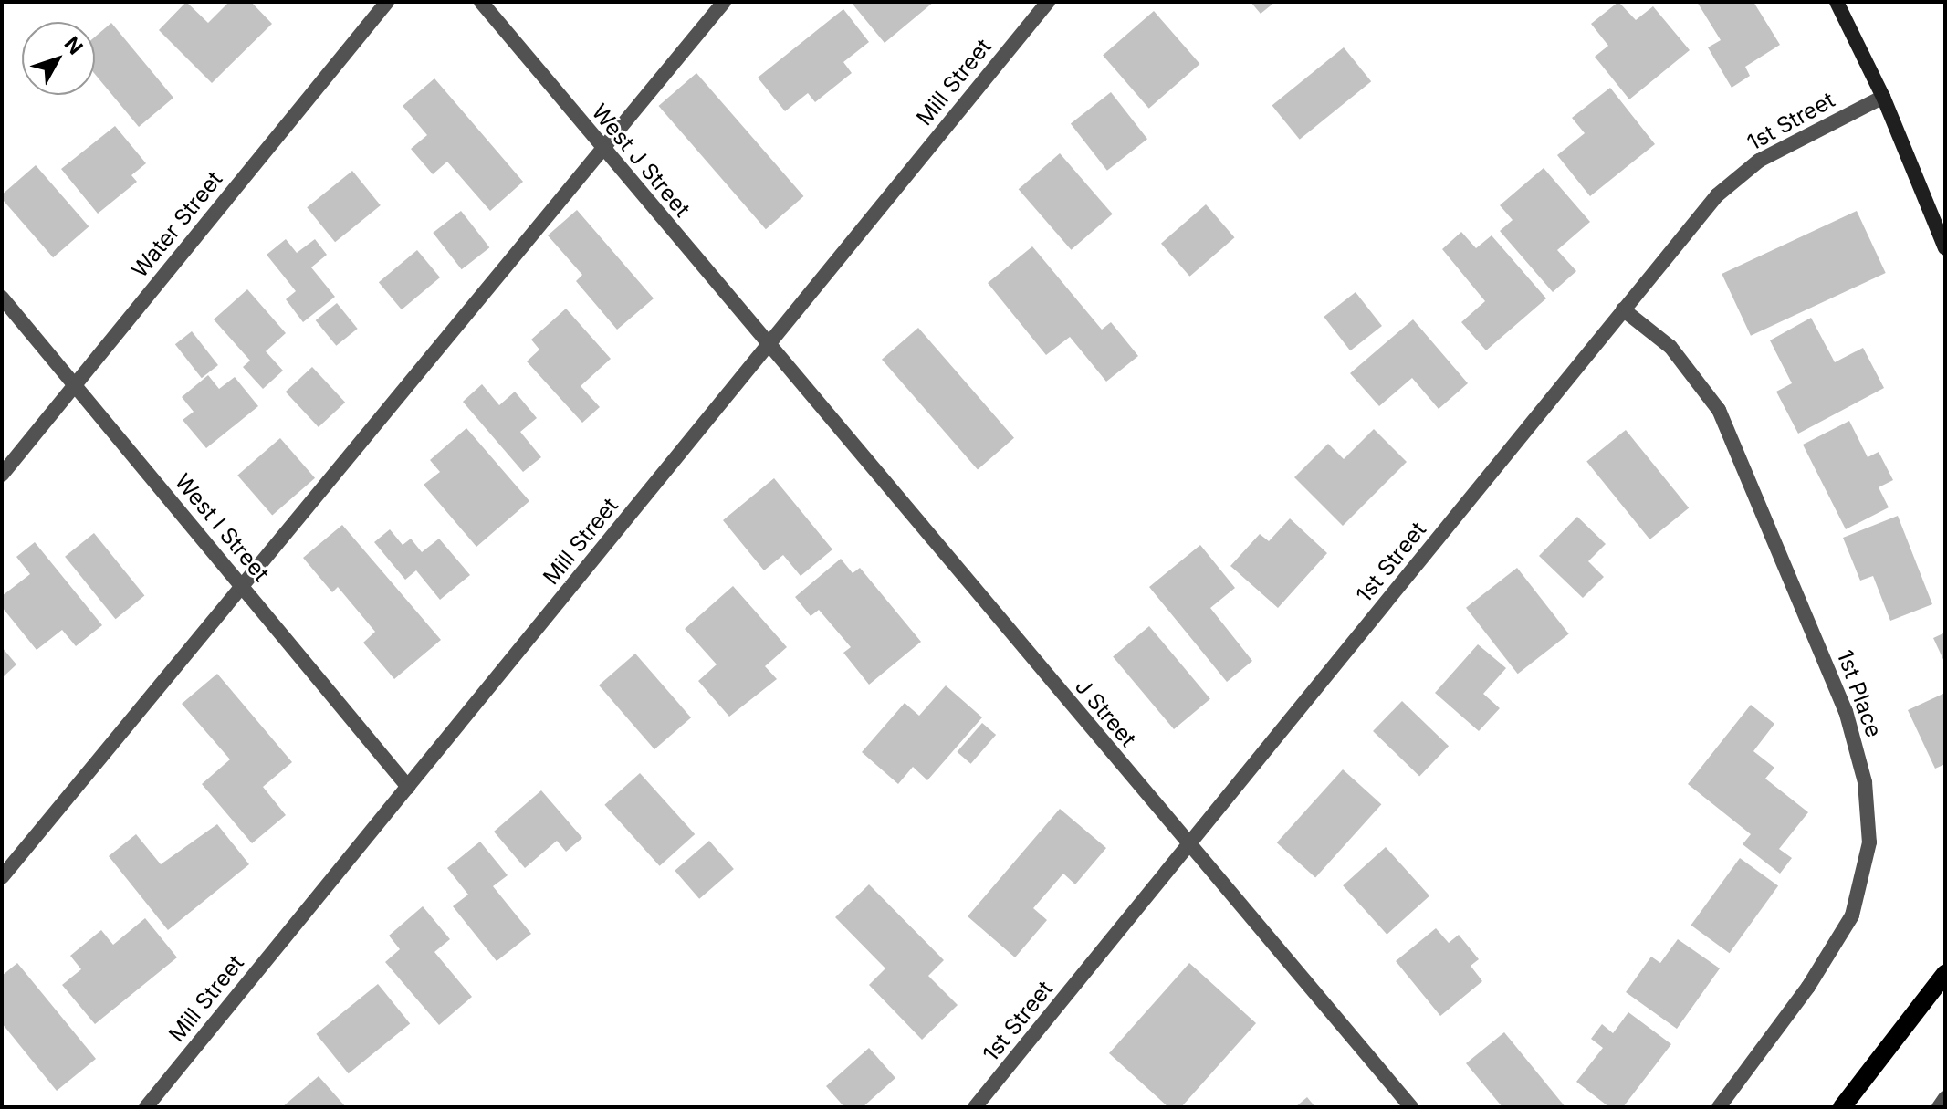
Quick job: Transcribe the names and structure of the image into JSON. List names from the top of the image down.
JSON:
{
  "streets": {
    "street": [
      "Mill Street",
      "1st Street",
      "West J Street",
      "Water Street",
      "West I Street",
      "1st Place",
      "J Street"
    ]
  },
  "crossings": [
    ["Mill Street", "West J Street"],
    ["Mill Street", "West I Street"],
    ["Mill Street", "J Street"],
    ["1st Street", "1st Place"],
    ["1st Street", "J Street"],
    ["West J Street", "J Street"],
    ["Water Street", "West I Street"]
  ],
  "north": "top right"
}
